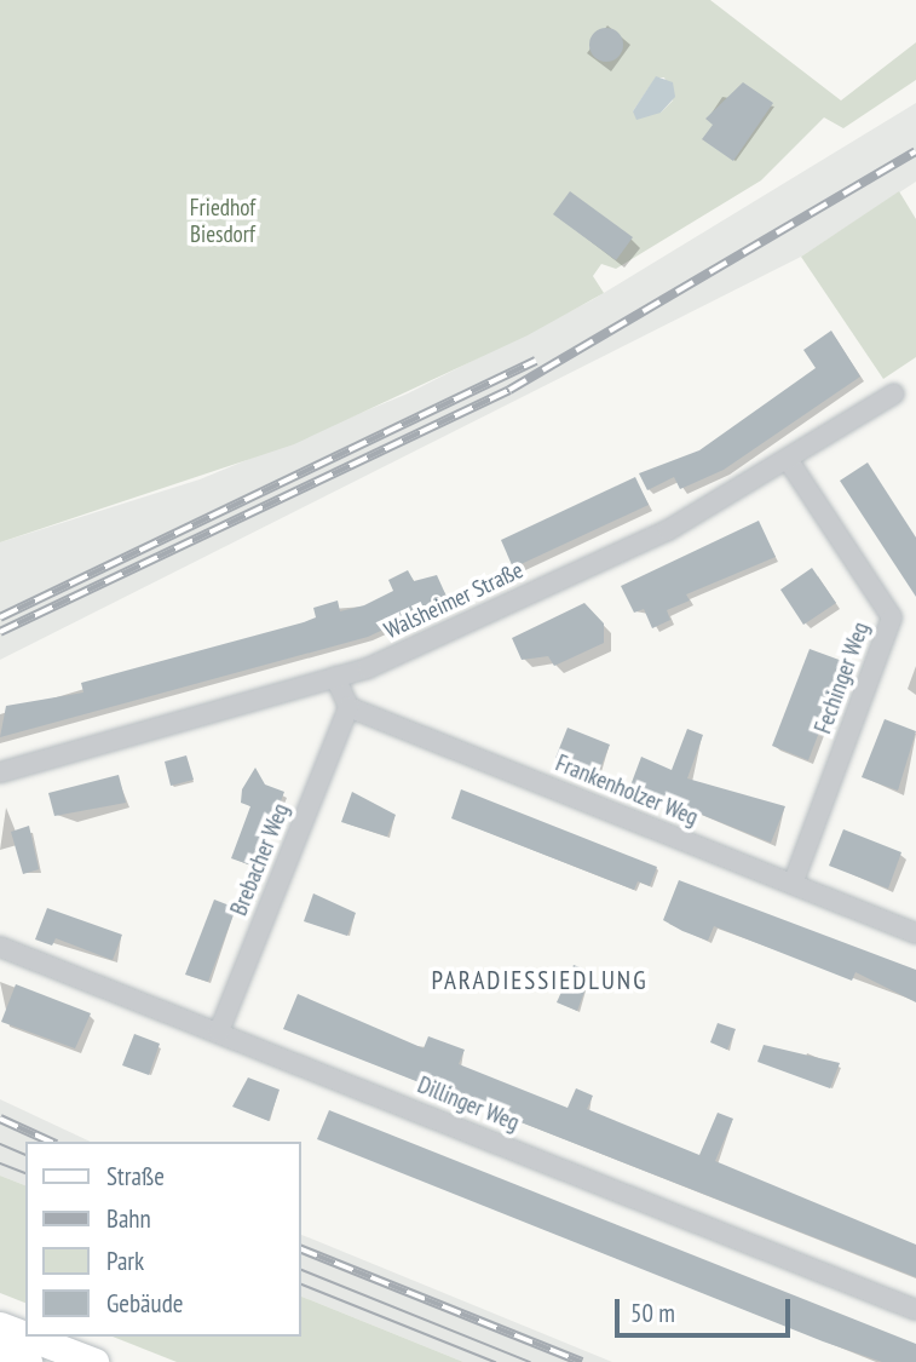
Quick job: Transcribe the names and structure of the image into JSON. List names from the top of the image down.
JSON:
{
  "streets": {
    "street": [
      "Walsheimer Straße",
      "Fechinger Weg",
      "Frankenholzer Weg",
      "Brebacher Weg",
      "Dillinger Weg"
    ]
  },
  "crossings": [
    ["Walsheimer Straße", "Fechinger Weg"],
    ["Fechinger Weg", "Frankenholzer Weg"],
    ["Frankenholzer Weg", "Brebacher Weg"],
    ["Brebacher Weg", "Dillinger Weg"]
  ],
  "districts": ["PARADIESSIEDLUNG"],
  "parks": ["Friedhof Biesdorf"],
  "legend": [
    "Straße",
    "Bahn",
    "Park",
    "Gebäude"
  ],
  "scale_bar": "50 m"
}
